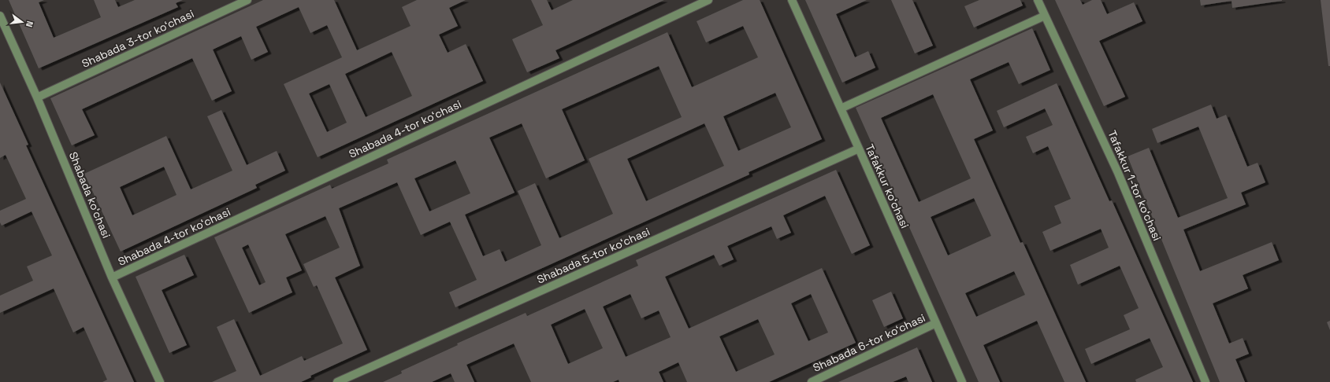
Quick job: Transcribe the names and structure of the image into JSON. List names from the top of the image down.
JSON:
{
  "streets": {
    "street": [
      "Shabada 3-tor koʻchasi",
      "Shabada 4-tor koʻchasi",
      "Tafakkur 1-tor koʻchasi",
      "Tafakkur koʻchasi",
      "Shabada koʻchasi",
      "Shabada 5-tor koʻchasi",
      "Shabada 6-tor koʻchasi"
    ]
  },
  "crossings": [
    ["Shabada 3-tor koʻchasi", "Shabada koʻchasi"],
    ["Shabada 4-tor koʻchasi", "Shabada koʻchasi"],
    ["Tafakkur koʻchasi", "Shabada 5-tor koʻchasi"],
    ["Tafakkur koʻchasi", "Shabada 6-tor koʻchasi"]
  ],
  "north": "right"
}
